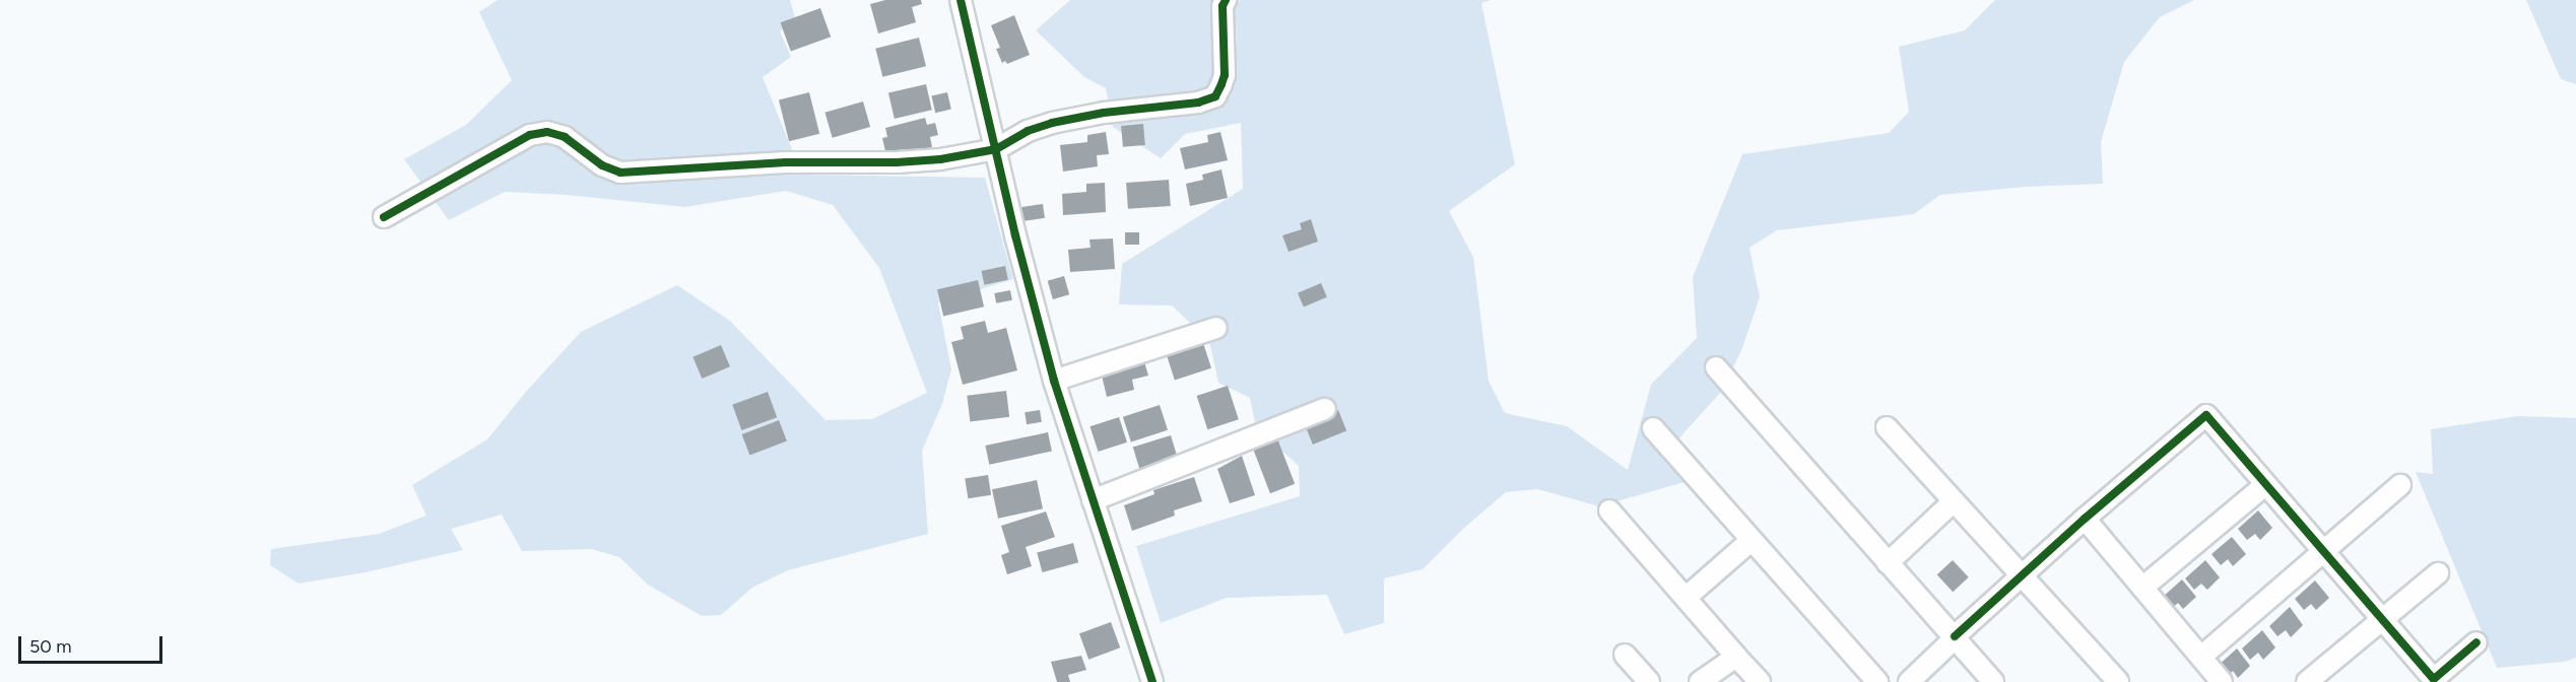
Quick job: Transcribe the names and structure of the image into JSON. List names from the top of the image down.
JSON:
{
  "scale_bar": "50 m"
}
